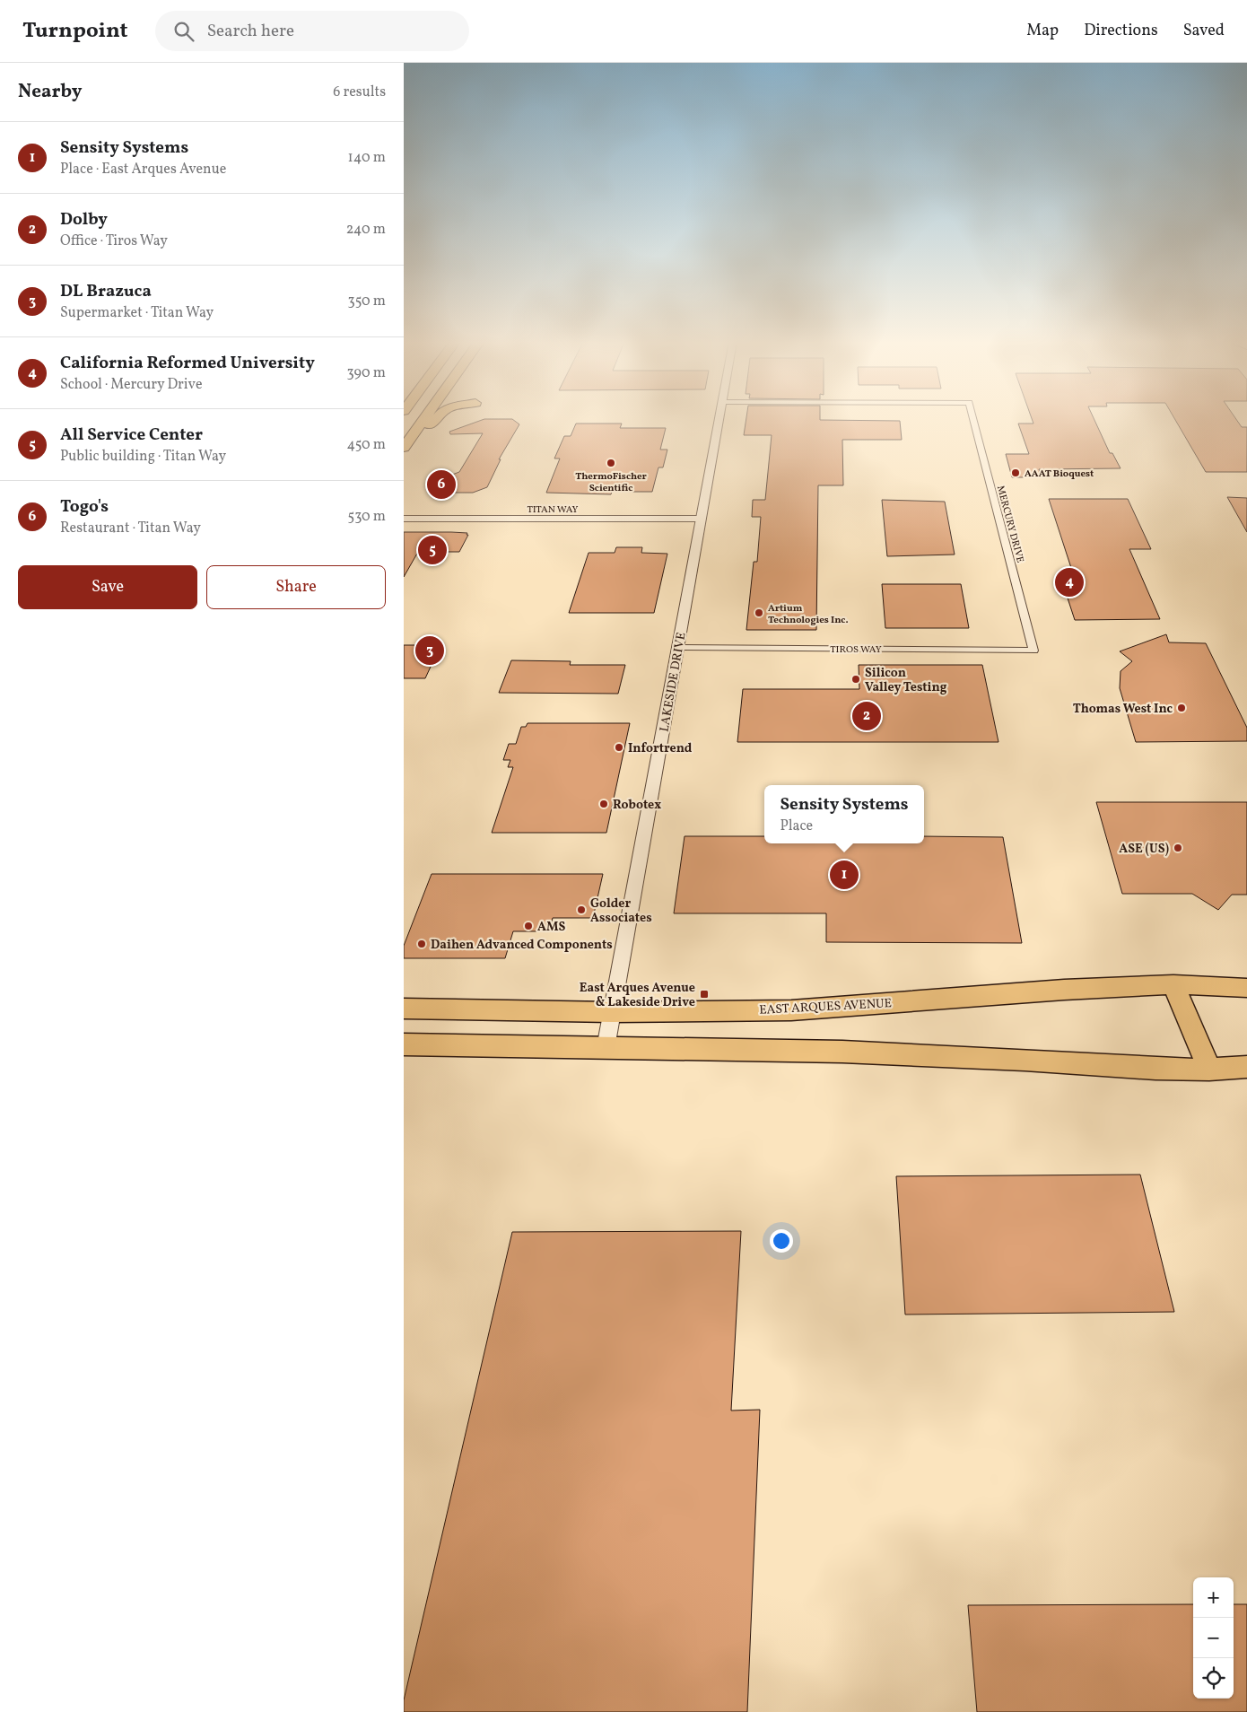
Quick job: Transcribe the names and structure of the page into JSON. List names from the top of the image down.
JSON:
{
  "streets": {
    "main road": ["EAST ARQUES AVENUE"],
    "street": [
      "TITAN WAY",
      "MERCURY DRIVE",
      "TIROS WAY",
      "LAKESIDE DRIVE"
    ]
  },
  "crossings": [
    ["TITAN WAY", "LAKESIDE DRIVE"],
    ["MERCURY DRIVE", "TIROS WAY"],
    ["TIROS WAY", "LAKESIDE DRIVE"],
    ["LAKESIDE DRIVE", "EAST ARQUES AVENUE"]
  ],
  "places": {
    "other": [
      "ThermoFischer Scientific",
      "AAAT Bioquest",
      "Artium Technologies Inc.",
      "Silicon Valley Testing",
      "Thomas West Inc",
      "Infortrend",
      "Robotex",
      "ASE (US)",
      "Golder Associates",
      "AMS",
      "Daihen Advanced Components"
    ],
    "transit": ["East Arques Avenue & Lakeside Drive"]
  },
  "page": {
    "header": "Turnpoint",
    "search": "Search here",
    "nav": ["Map", "Directions", "Saved"],
    "heading": ["Nearby", "6 results"],
    "list": [
      {
        "mark": "1",
        "name": "Sensity Systems",
        "note": "Place · East Arques Avenue",
        "value": "140 m"
      },
      {
        "mark": "2",
        "name": "Dolby",
        "note": "Office · Tiros Way",
        "value": "240 m"
      },
      {
        "mark": "3",
        "name": "DL Brazuca",
        "note": "Supermarket · Titan Way",
        "value": "350 m"
      },
      {
        "mark": "4",
        "name": "California Reformed University",
        "note": "School · Mercury Drive",
        "value": "390 m"
      },
      {
        "mark": "5",
        "name": "All Service Center",
        "note": "Public building · Titan Way",
        "value": "450 m"
      },
      {
        "mark": "6",
        "name": "Togo's",
        "note": "Restaurant · Titan Way",
        "value": "530 m"
      }
    ],
    "pins": [
      "6",
      "5",
      "4",
      "3",
      "2",
      "1"
    ],
    "buttons": ["Save", "Share"],
    "popup": ["Sensity Systems", "Place"],
    "map_buttons": ["+", "−"]
  }
}
